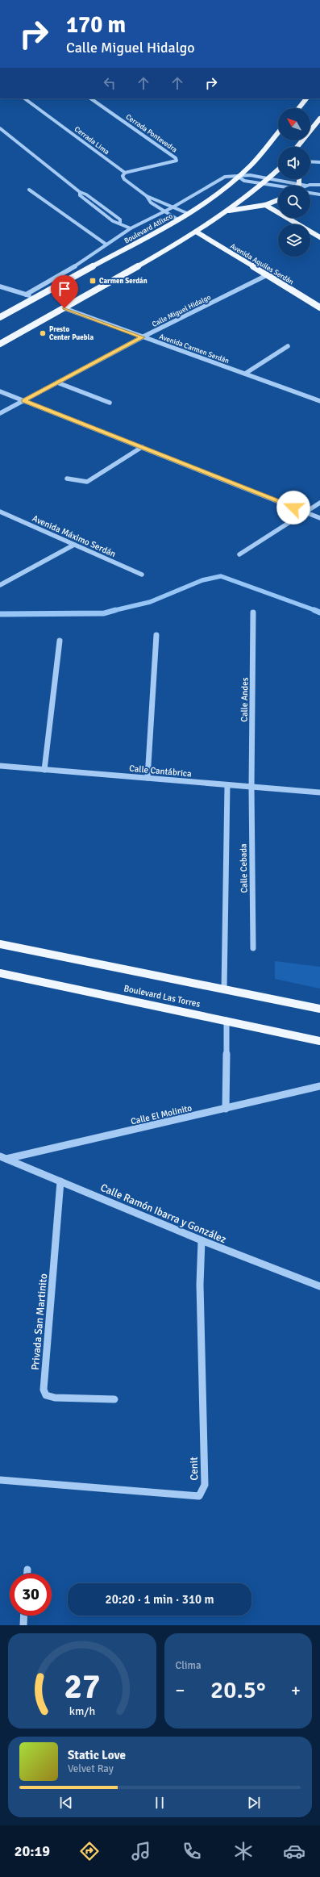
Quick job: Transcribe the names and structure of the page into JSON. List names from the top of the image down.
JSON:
{
  "streets": {
    "main road": ["Boulevard Atlixco", "Avenida Aquiles Serdán", "Boulevard Las Torres"],
    "street": [
      "Cerrada Pontevedra",
      "Cerrada Lima",
      "Calle Miguel Hidalgo",
      "Avenida Carmen Serdán",
      "Avenida Máximo Serdán",
      "Calle Andes",
      "Calle Cantábrica",
      "Calle Cebada",
      "Calle El Molinito",
      "Calle Ramón Ibarra y González",
      "Privada San Martinito",
      "Cenit"
    ]
  },
  "crossings": [
    ["Cerrada Pontevedra", "Cerrada Lima"],
    ["Cerrada Lima", "Boulevard Atlixco"],
    ["Avenida Aquiles Serdán", "Calle Miguel Hidalgo"],
    ["Calle Miguel Hidalgo", "Avenida Carmen Serdán"],
    ["Calle Andes", "Calle Cantábrica"],
    ["Calle Andes", "Calle Cebada"],
    ["Calle Cantábrica", "Calle Cebada"],
    ["Calle El Molinito", "Calle Ramón Ibarra y González"],
    ["Calle Ramón Ibarra y González", "Privada San Martinito"],
    ["Calle Ramón Ibarra y González", "Cenit"]
  ],
  "places": {
    "transit": ["Carmen Serdán"],
    "other": ["Presto Center Puebla"]
  },
  "north": "top left",
  "page": {
    "turn": ["170 m", "Calle Miguel Hidalgo"],
    "limit": "30",
    "trip": "20:20 · 1 min · 310 m",
    "tile": "Clima",
    "heat": ["−", "20.5°", "+"],
    "song": ["Static Love", "Velvet Ray"],
    "tabs": "20:19",
    "gauge": ["27", "km/h"]
  }
}
